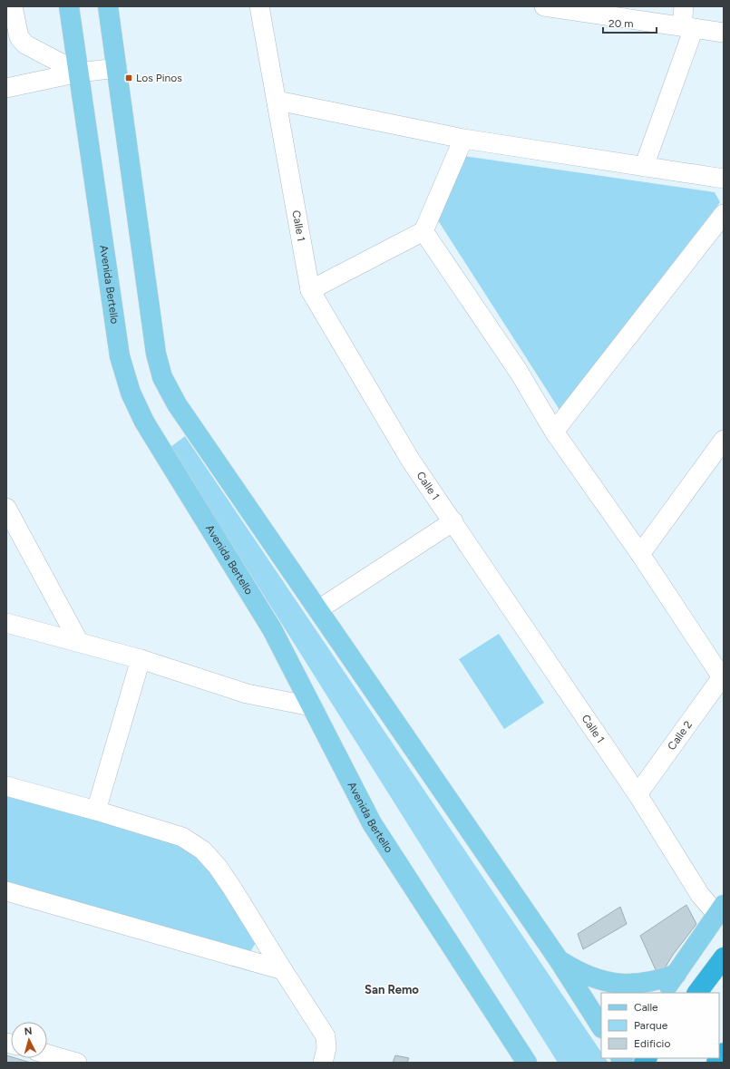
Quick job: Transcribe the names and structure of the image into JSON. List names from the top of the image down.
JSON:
{
  "streets": {
    "main road": ["Avenida Bertello"],
    "street": ["Calle 1", "Calle 2"]
  },
  "crossings": [
    ["Calle 1", "Calle 2"]
  ],
  "districts": ["San Remo"],
  "places": {
    "transit": ["Los Pinos"]
  },
  "legend": ["Calle", "Parque", "Edificio"],
  "scale_bar": "20 m",
  "north": "top"
}
